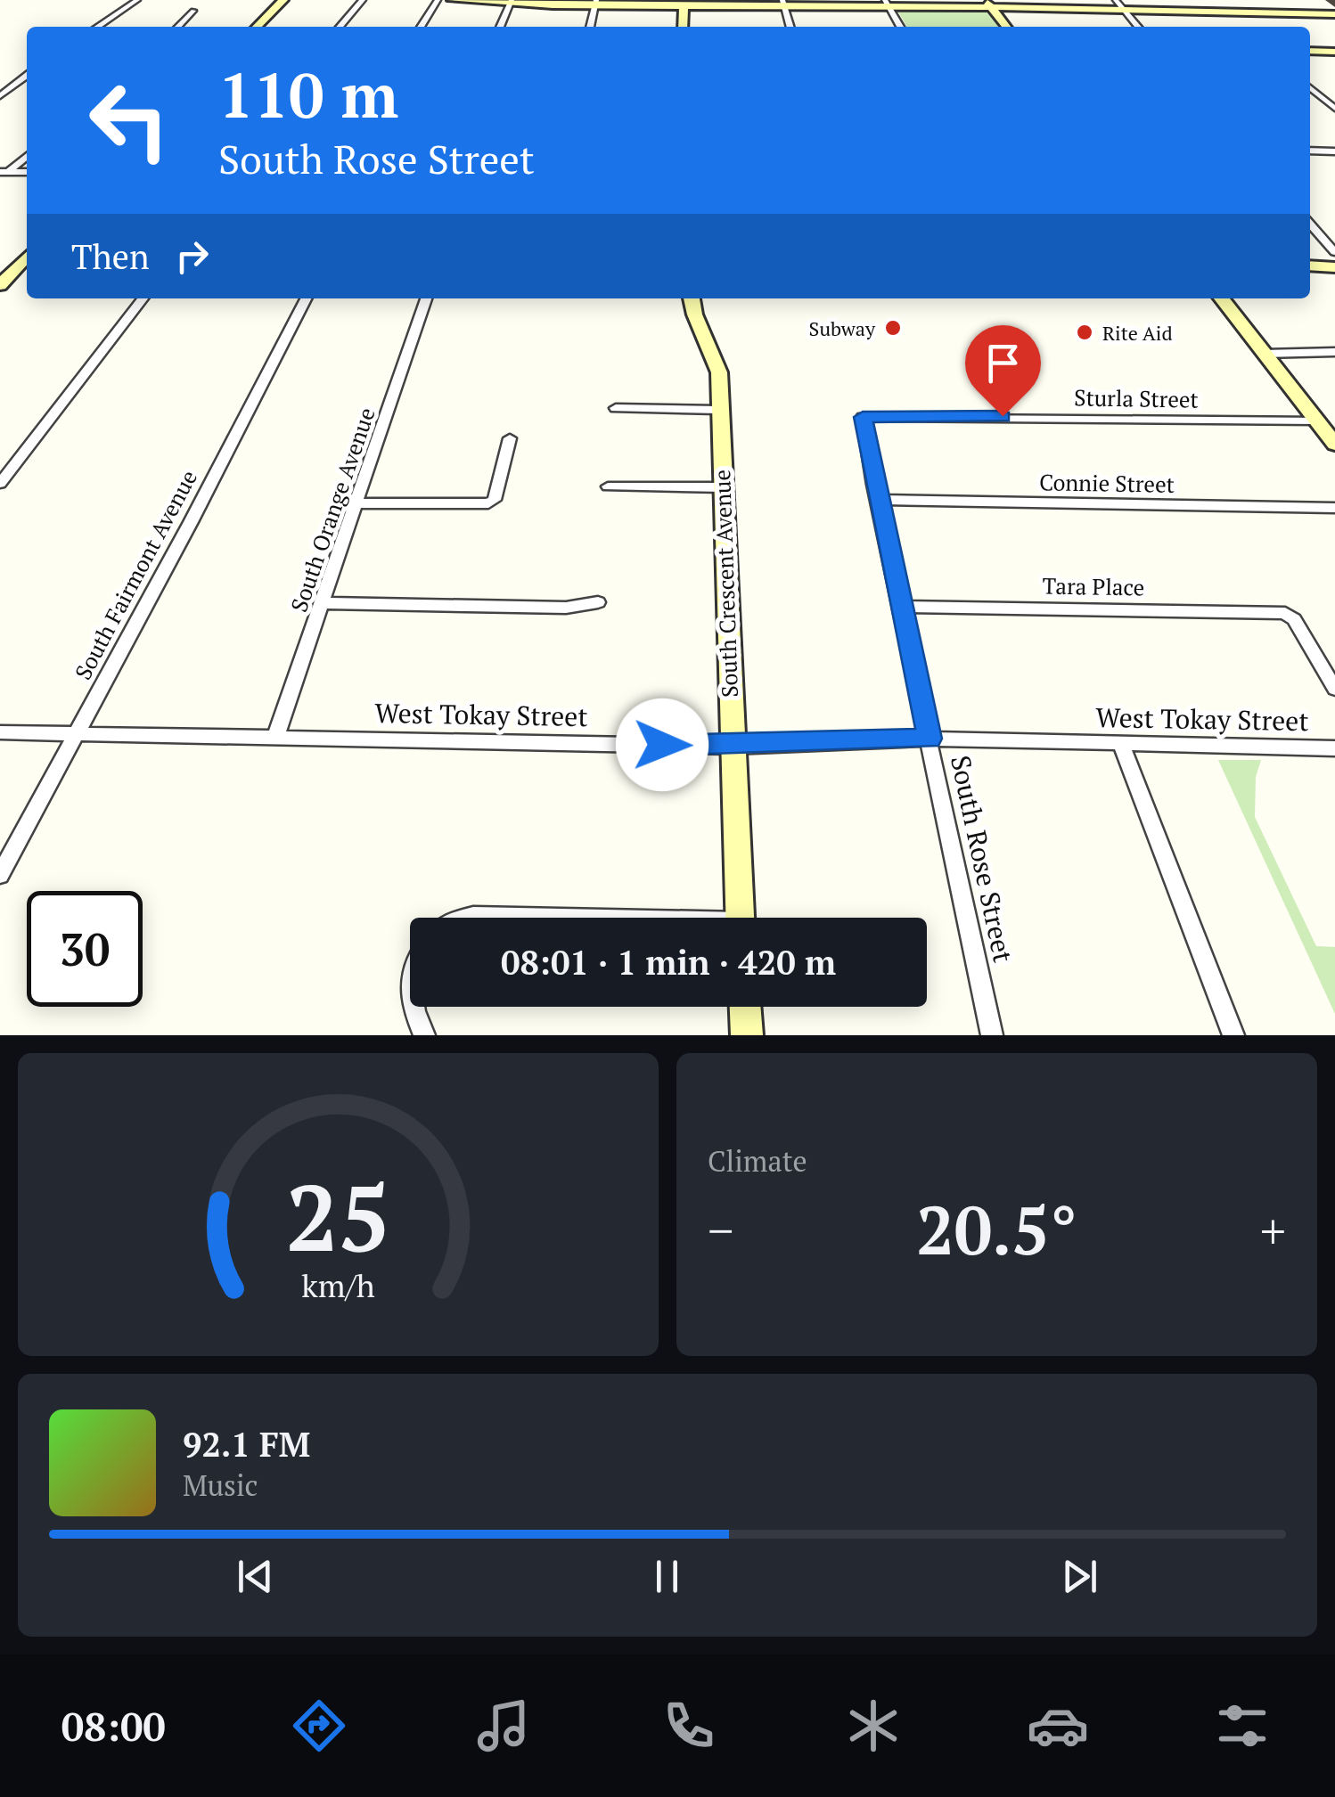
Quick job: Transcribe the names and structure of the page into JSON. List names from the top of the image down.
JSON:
{
  "streets": {
    "street": [
      "Sturla Street",
      "Connie Street",
      "South Orange Avenue",
      "South Fairmont Avenue",
      "South Crescent Avenue",
      "Tara Place",
      "West Tokay Street",
      "South Rose Street"
    ]
  },
  "crossings": [
    ["Sturla Street", "South Rose Street"],
    ["Connie Street", "South Rose Street"],
    ["South Orange Avenue", "West Tokay Street"],
    ["South Fairmont Avenue", "West Tokay Street"],
    ["South Crescent Avenue", "West Tokay Street"],
    ["Tara Place", "South Rose Street"],
    ["West Tokay Street", "South Rose Street"]
  ],
  "places": ["Subway", "Rite Aid"],
  "page": {
    "turn": ["110 m", "South Rose Street"],
    "then": "Then",
    "limit": "30",
    "trip": "08:01 · 1 min · 420 m",
    "tile": "Climate",
    "heat": ["−", "20.5°", "+"],
    "song": ["92.1 FM", "Music"],
    "tabs": "08:00",
    "gauge": ["25", "km/h"]
  }
}
